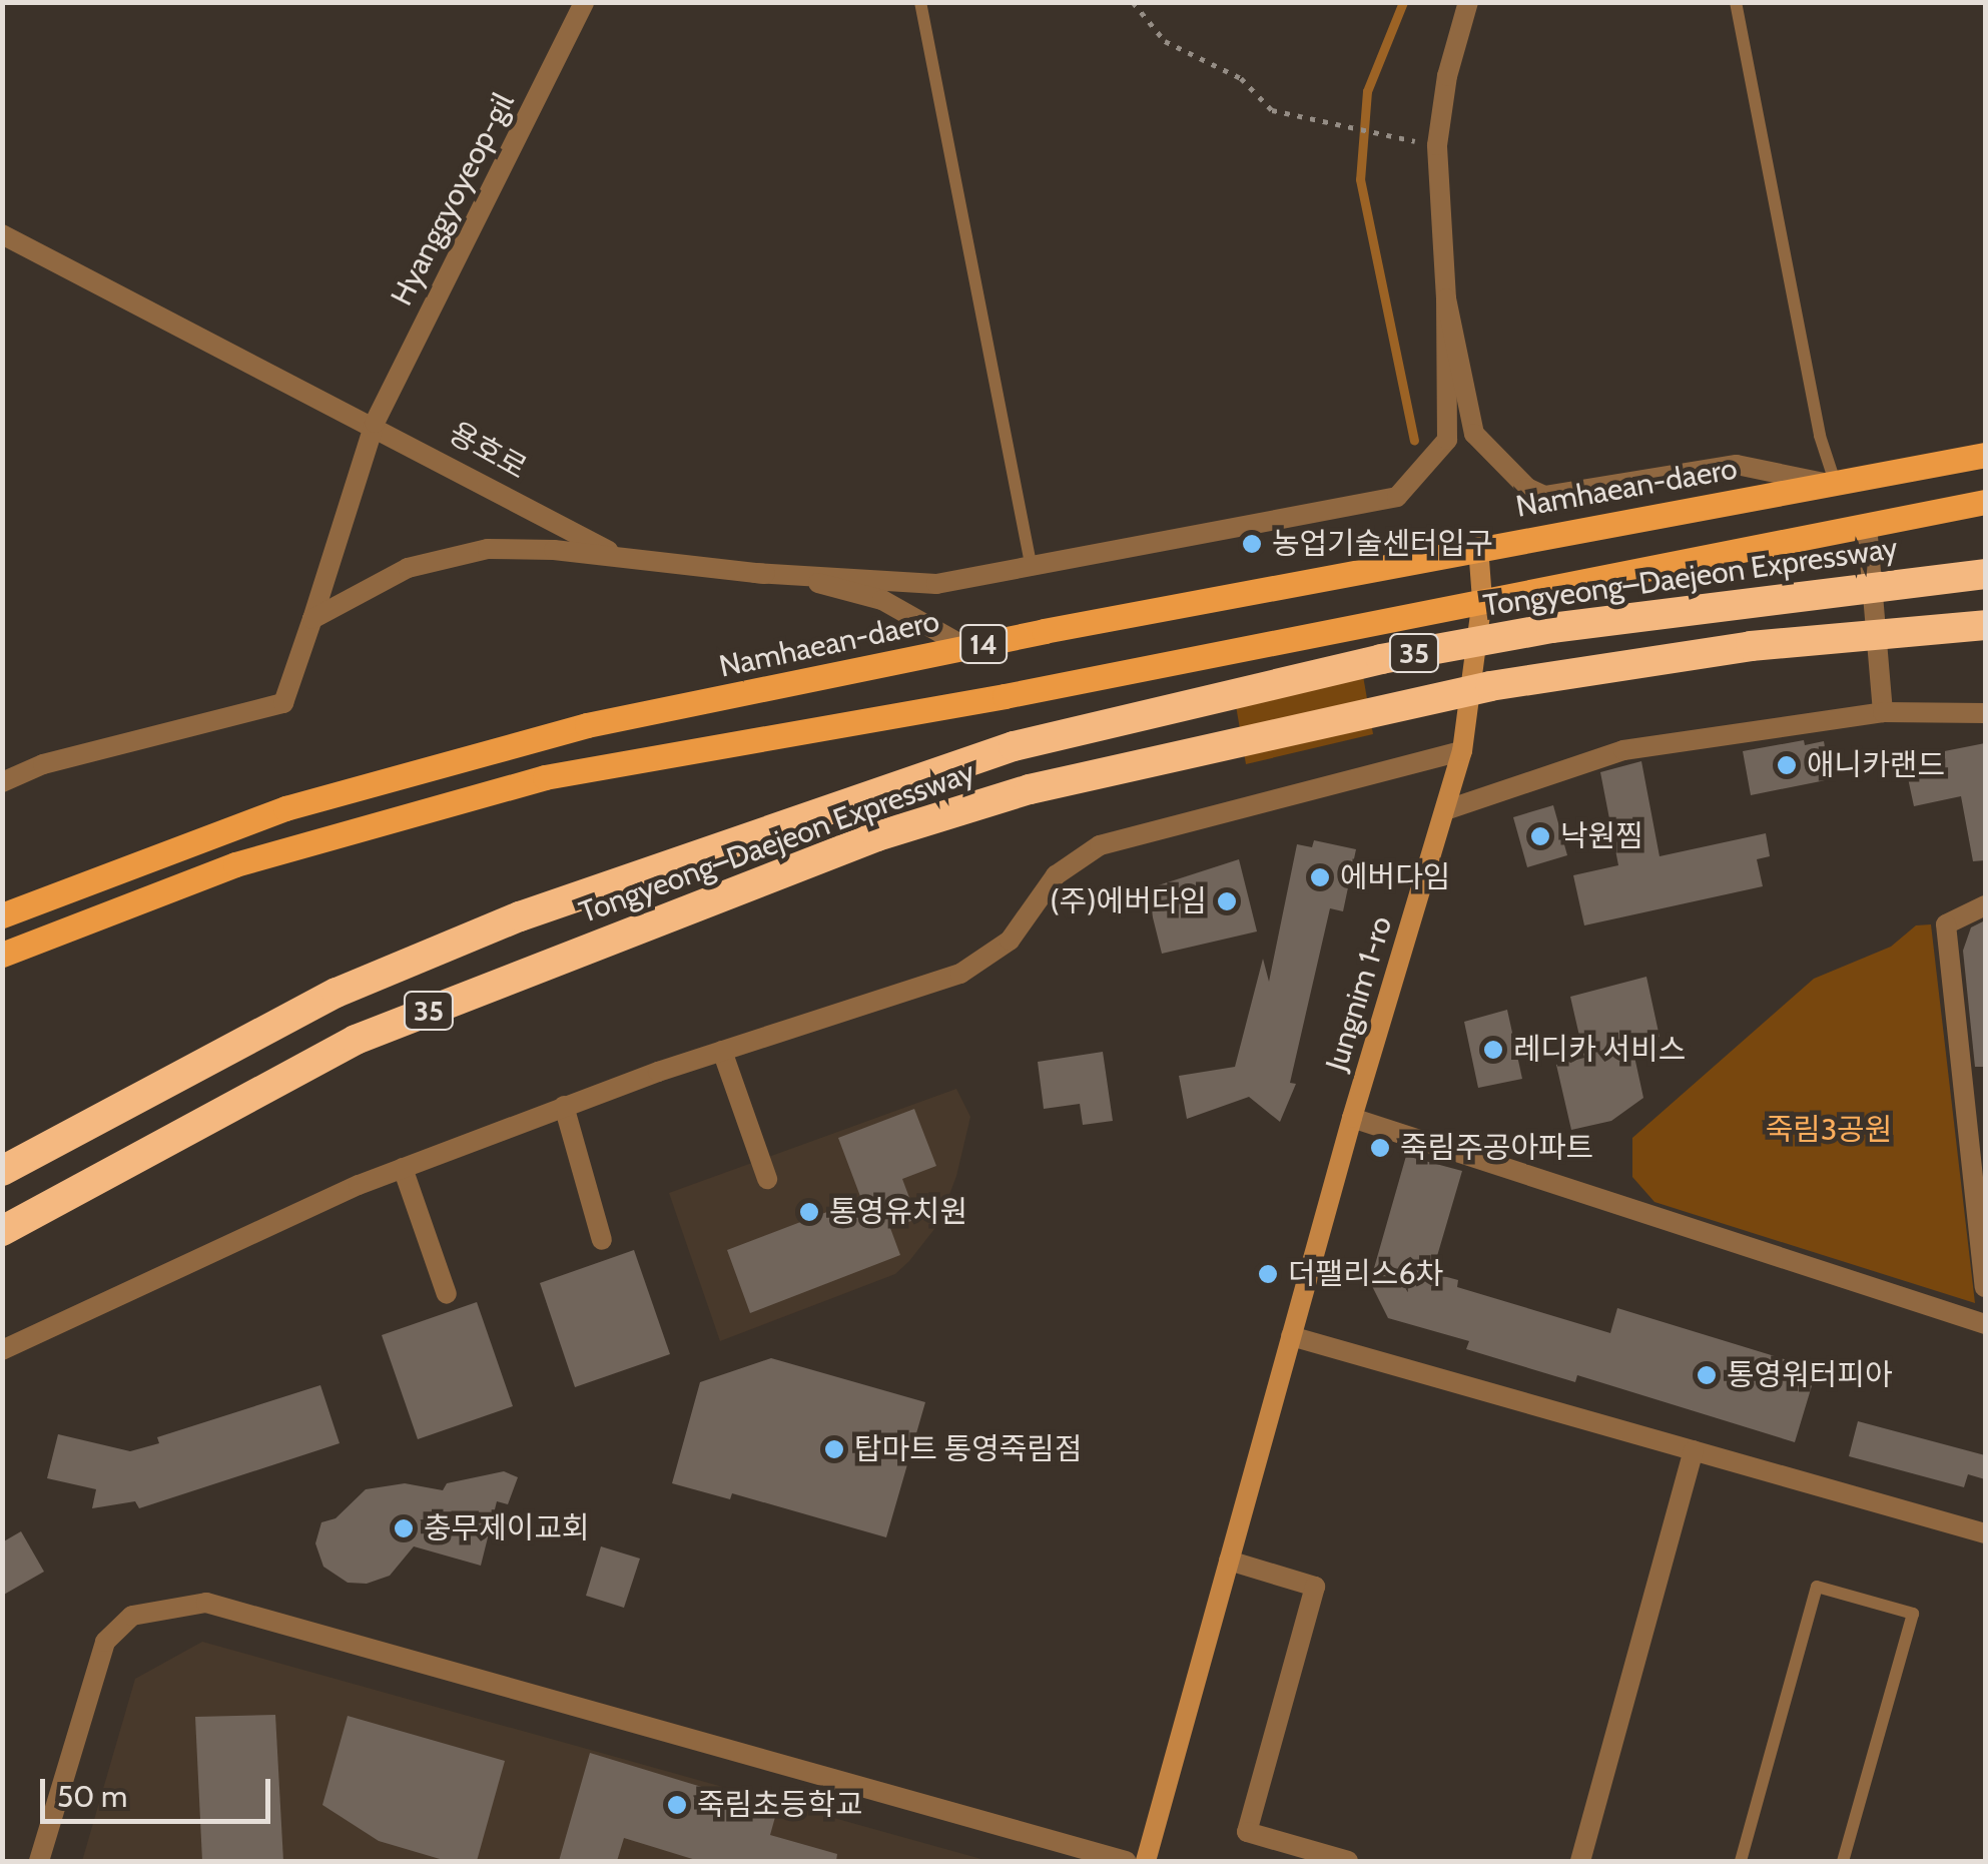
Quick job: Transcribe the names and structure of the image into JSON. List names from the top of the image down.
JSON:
{
  "streets": {
    "highway": ["Tongyeong–Daejeon Expressway", "35"],
    "main road": ["Namhaean-daero", "14"],
    "street": ["Hyanggyoyeop-gil", "용호로", "Jungnim 1-ro"]
  },
  "crossings": [
    ["Hyanggyoyeop-gil", "용호로"],
    ["용호로", "Namhaean-daero"],
    ["Namhaean-daero", "Jungnim 1-ro"],
    ["14", "Jungnim 1-ro"]
  ],
  "parks": ["죽림3공원"],
  "places": [
    "농업기술센터입구",
    "애니카랜드",
    "낙원찜",
    "에버다임",
    "(주)에버다임",
    "레디카 서비스",
    "죽림주공아파트",
    "통영유치원",
    "더팰리스6차",
    "통영워터피아",
    "탑마트 통영죽림점",
    "충무제이교회",
    "죽림초등학교"
  ],
  "scale_bar": "50 m"
}
